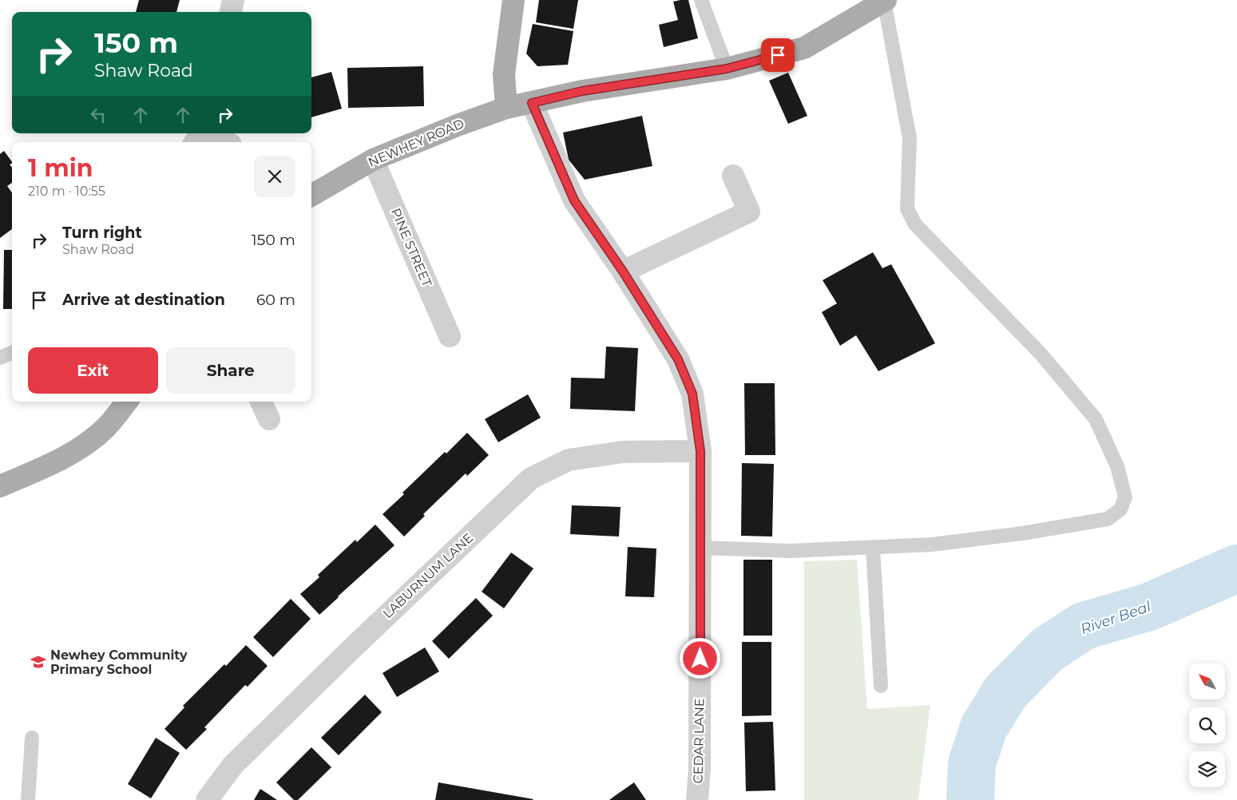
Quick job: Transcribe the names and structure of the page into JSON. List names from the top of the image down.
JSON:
{
  "streets": {
    "main road": ["NEWHEY ROAD"],
    "street": ["PINE STREET", "LABURNUM LANE", "CEDAR LANE"]
  },
  "crossings": [
    ["NEWHEY ROAD", "PINE STREET"],
    ["NEWHEY ROAD", "CEDAR LANE"],
    ["LABURNUM LANE", "CEDAR LANE"]
  ],
  "water": ["River Beal"],
  "places": {
    "school or university": ["Newhey Community Primary School"]
  },
  "north": "top left",
  "page": {
    "turn": ["150 m", "Shaw Road"],
    "heading": ["1 min", "210 m · 10:55"],
    "list": [
      {
        "name": "Turn right",
        "note": "Shaw Road",
        "value": "150 m"
      },
      {
        "name": "Arrive at destination",
        "value": "60 m"
      }
    ],
    "buttons": ["Exit", "Share"]
  }
}
